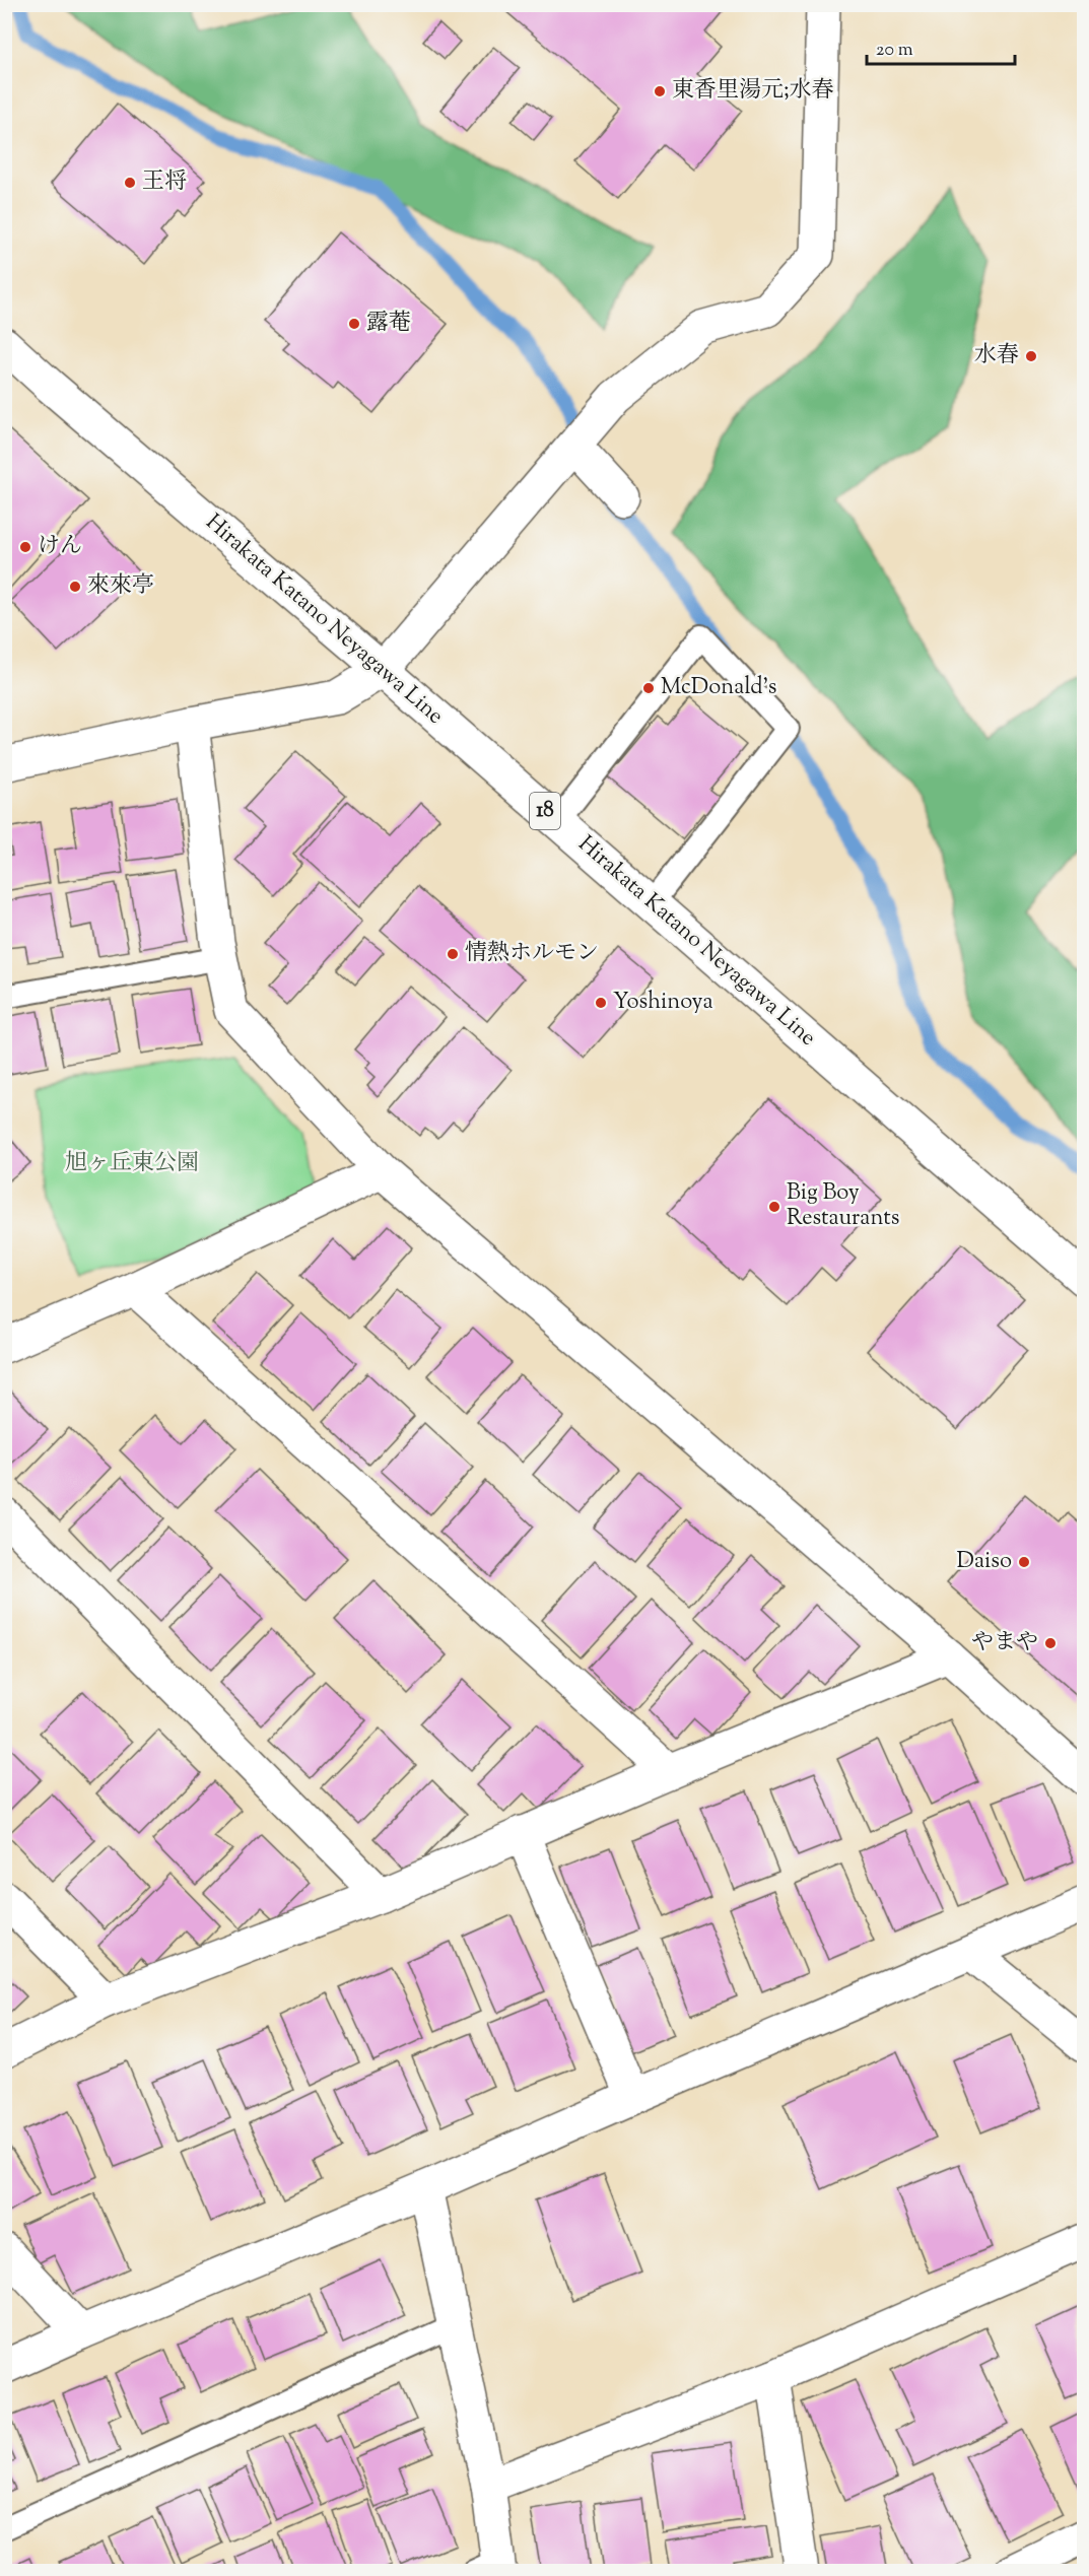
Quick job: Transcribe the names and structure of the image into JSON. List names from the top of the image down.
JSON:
{
  "streets": {
    "street": ["Hirakata Katano Neyagawa Line", "18"]
  },
  "parks": ["旭ヶ丘東公園"],
  "places": [
    "東香里湯元;水春",
    "王将",
    "露菴",
    "水春",
    "けん",
    "來來亭",
    "McDonald's",
    "情熱ホルモン",
    "Yoshinoya",
    "Big Boy Restaurants",
    "Daiso",
    "やまや"
  ],
  "scale_bar": "20 m"
}
